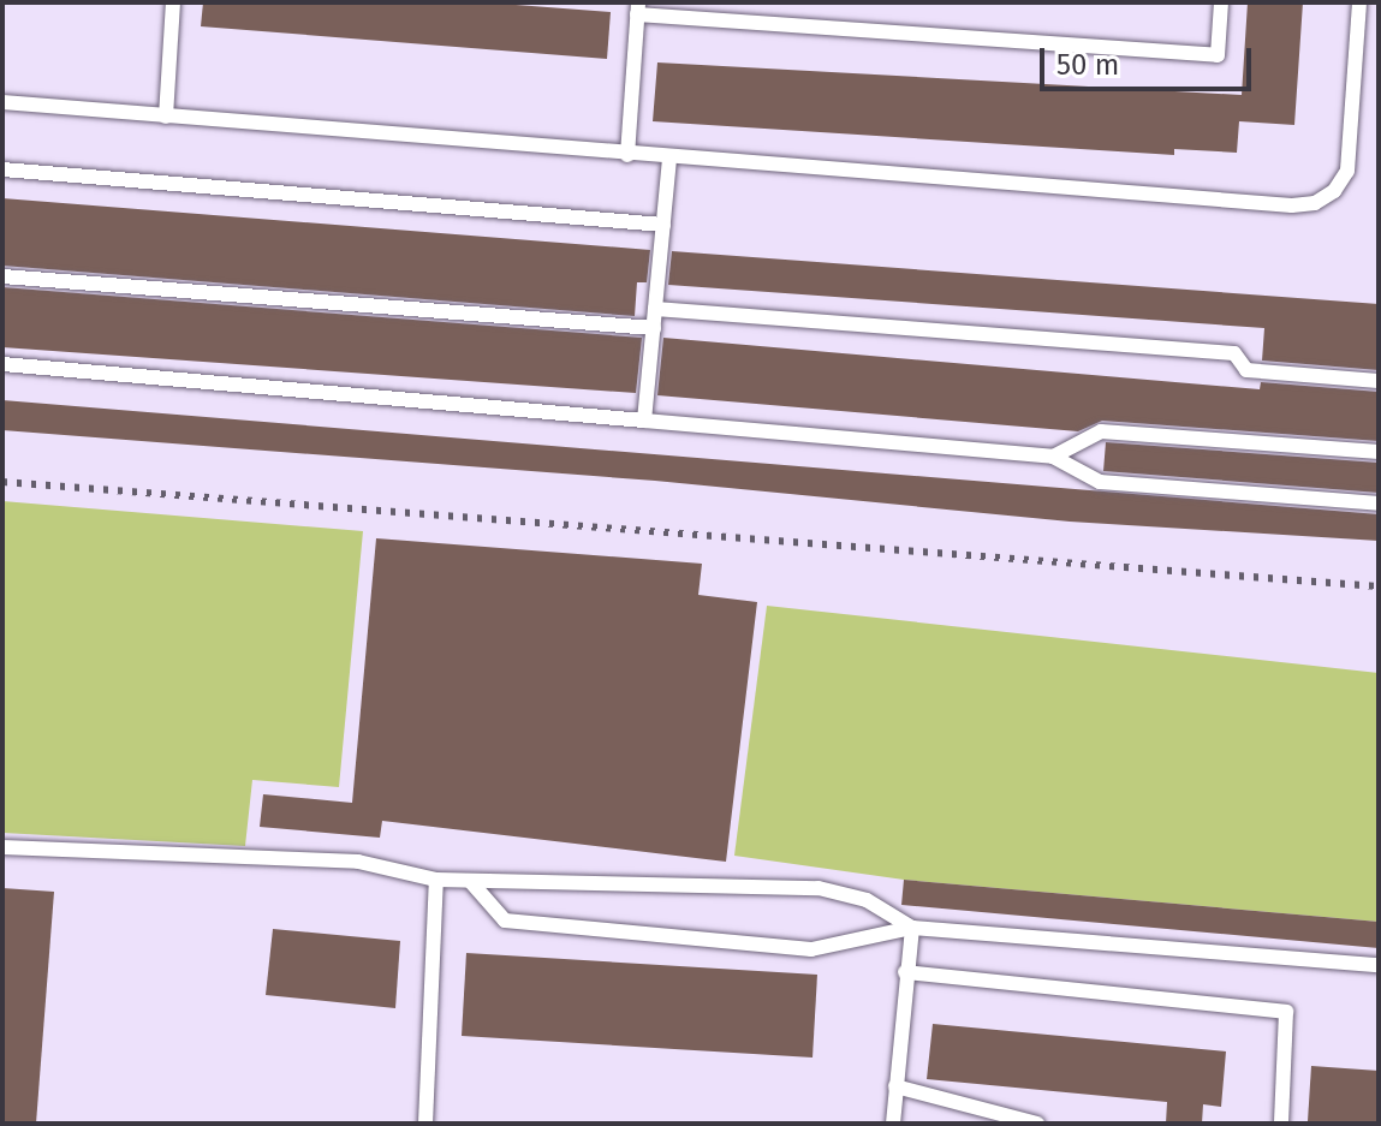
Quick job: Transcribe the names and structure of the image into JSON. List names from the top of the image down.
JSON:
{
  "scale_bar": "50 m"
}
